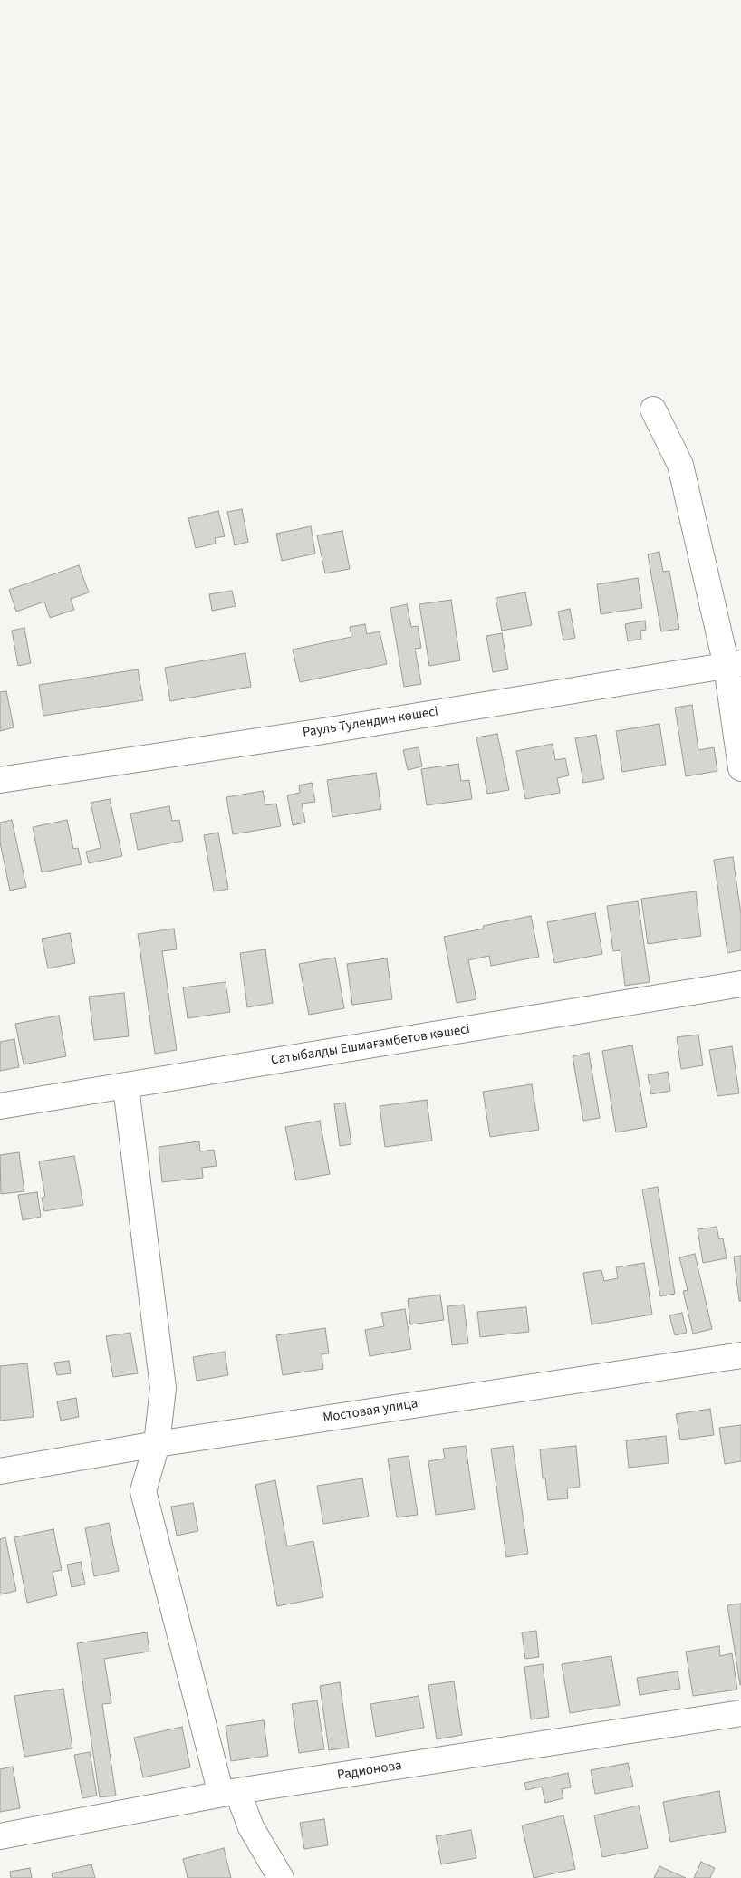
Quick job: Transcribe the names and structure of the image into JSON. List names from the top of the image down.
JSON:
{
  "streets": {
    "street": [
      "Рауль Тулендин көшесі",
      "Сатыбалды Ешмағамбетов көшесі",
      "Мостовая улица",
      "Радионова"
    ]
  }
}
